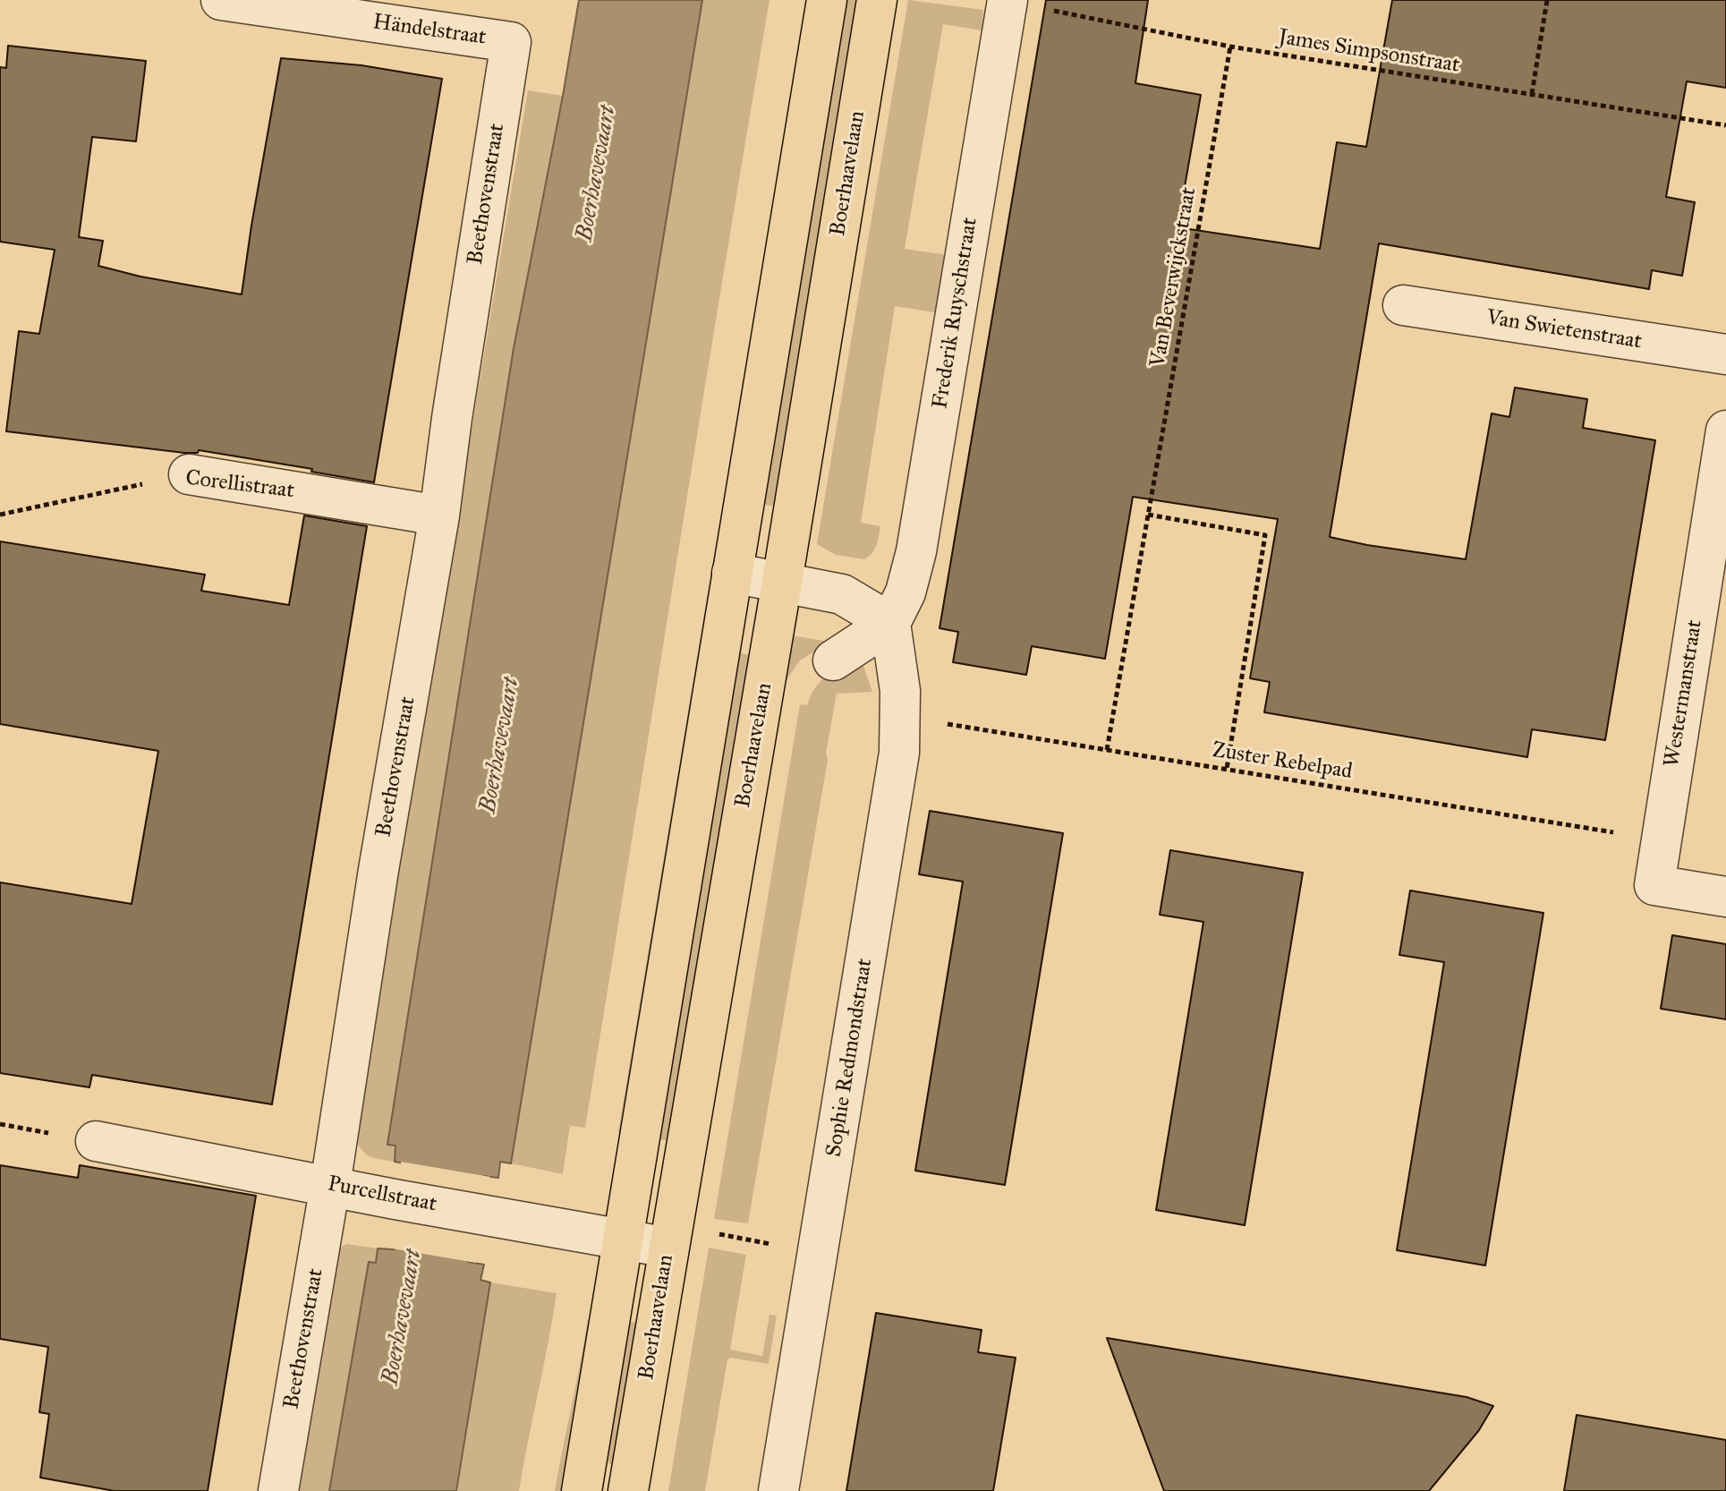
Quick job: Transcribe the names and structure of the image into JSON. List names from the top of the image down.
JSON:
{
  "streets": {
    "main road": ["Boerhaavelaan"],
    "street": [
      "Händelstraat",
      "Beethovenstraat",
      "Frederik Ruyschstraat",
      "Van Swietenstraat",
      "Corellistraat",
      "Westermanstraat",
      "Sophie Redmondstraat",
      "Purcellstraat"
    ],
    "path": ["James Simpsonstraat", "Van Beverwijckstraat", "Zuster Rebelpad"]
  },
  "crossings": [
    ["Händelstraat", "Beethovenstraat"],
    ["James Simpsonstraat", "Van Beverwijckstraat"],
    ["James Simpsonstraat", "Frederik Ruyschstraat"],
    ["Boerhaavelaan", "Purcellstraat"],
    ["Beethovenstraat", "Corellistraat"],
    ["Beethovenstraat", "Purcellstraat"],
    ["Van Beverwijckstraat", "Zuster Rebelpad"],
    ["Frederik Ruyschstraat", "Sophie Redmondstraat"],
    ["Westermanstraat", "Zuster Rebelpad"],
    ["Zuster Rebelpad", "Sophie Redmondstraat"]
  ],
  "water": ["Boerhavevaart"]
}
